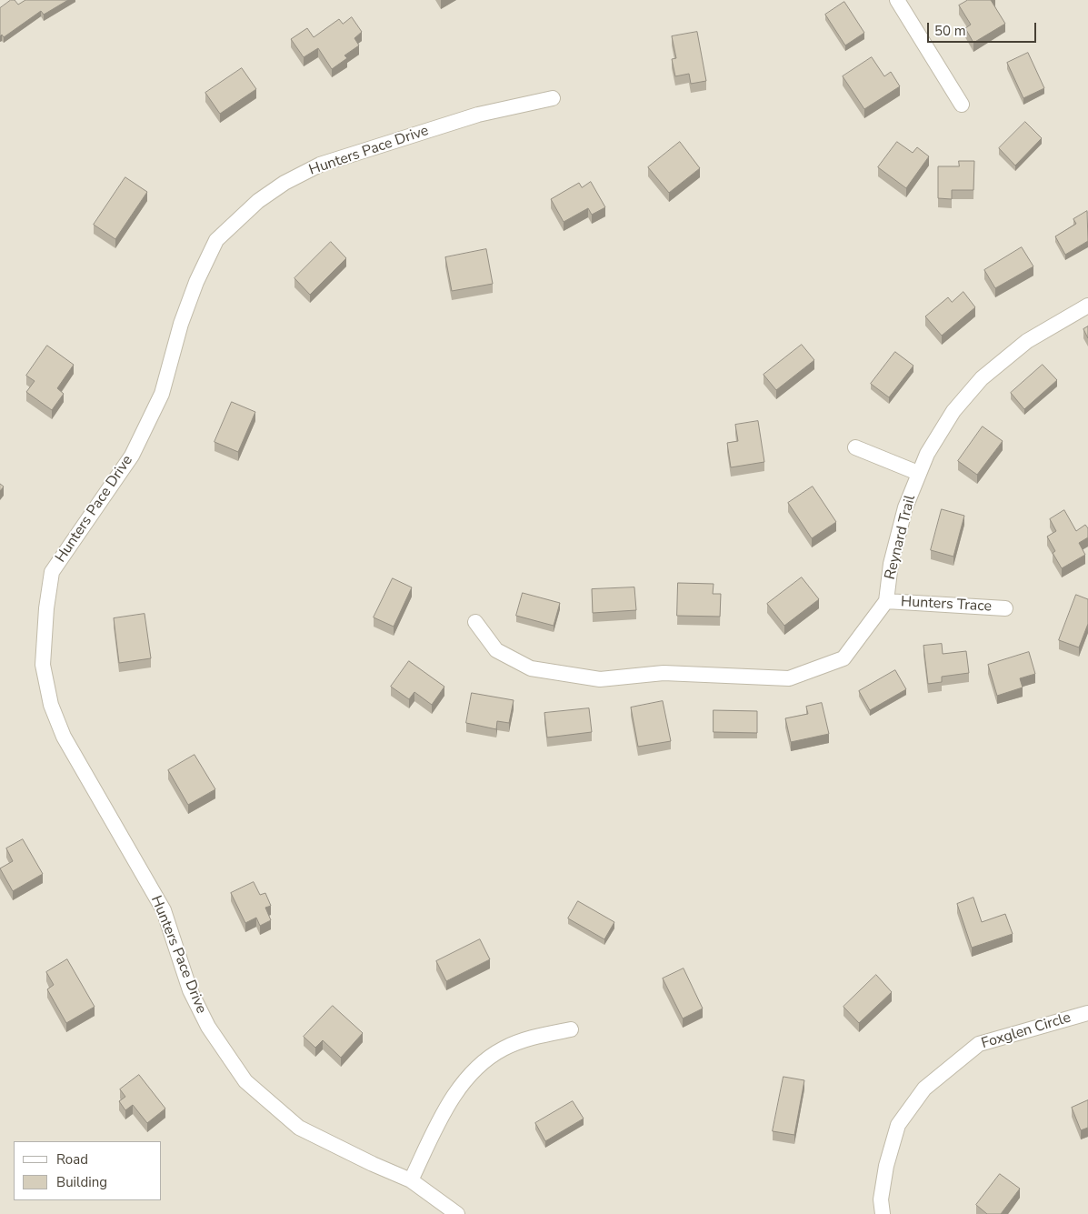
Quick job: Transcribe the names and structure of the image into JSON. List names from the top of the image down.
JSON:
{
  "streets": {
    "street": [
      "Hunters Pace Drive",
      "Reynard Trail",
      "Hunters Trace",
      "Foxglen Circle"
    ]
  },
  "crossings": [
    ["Reynard Trail", "Hunters Trace"]
  ],
  "legend": ["Road", "Building"],
  "scale_bar": "50 m"
}
